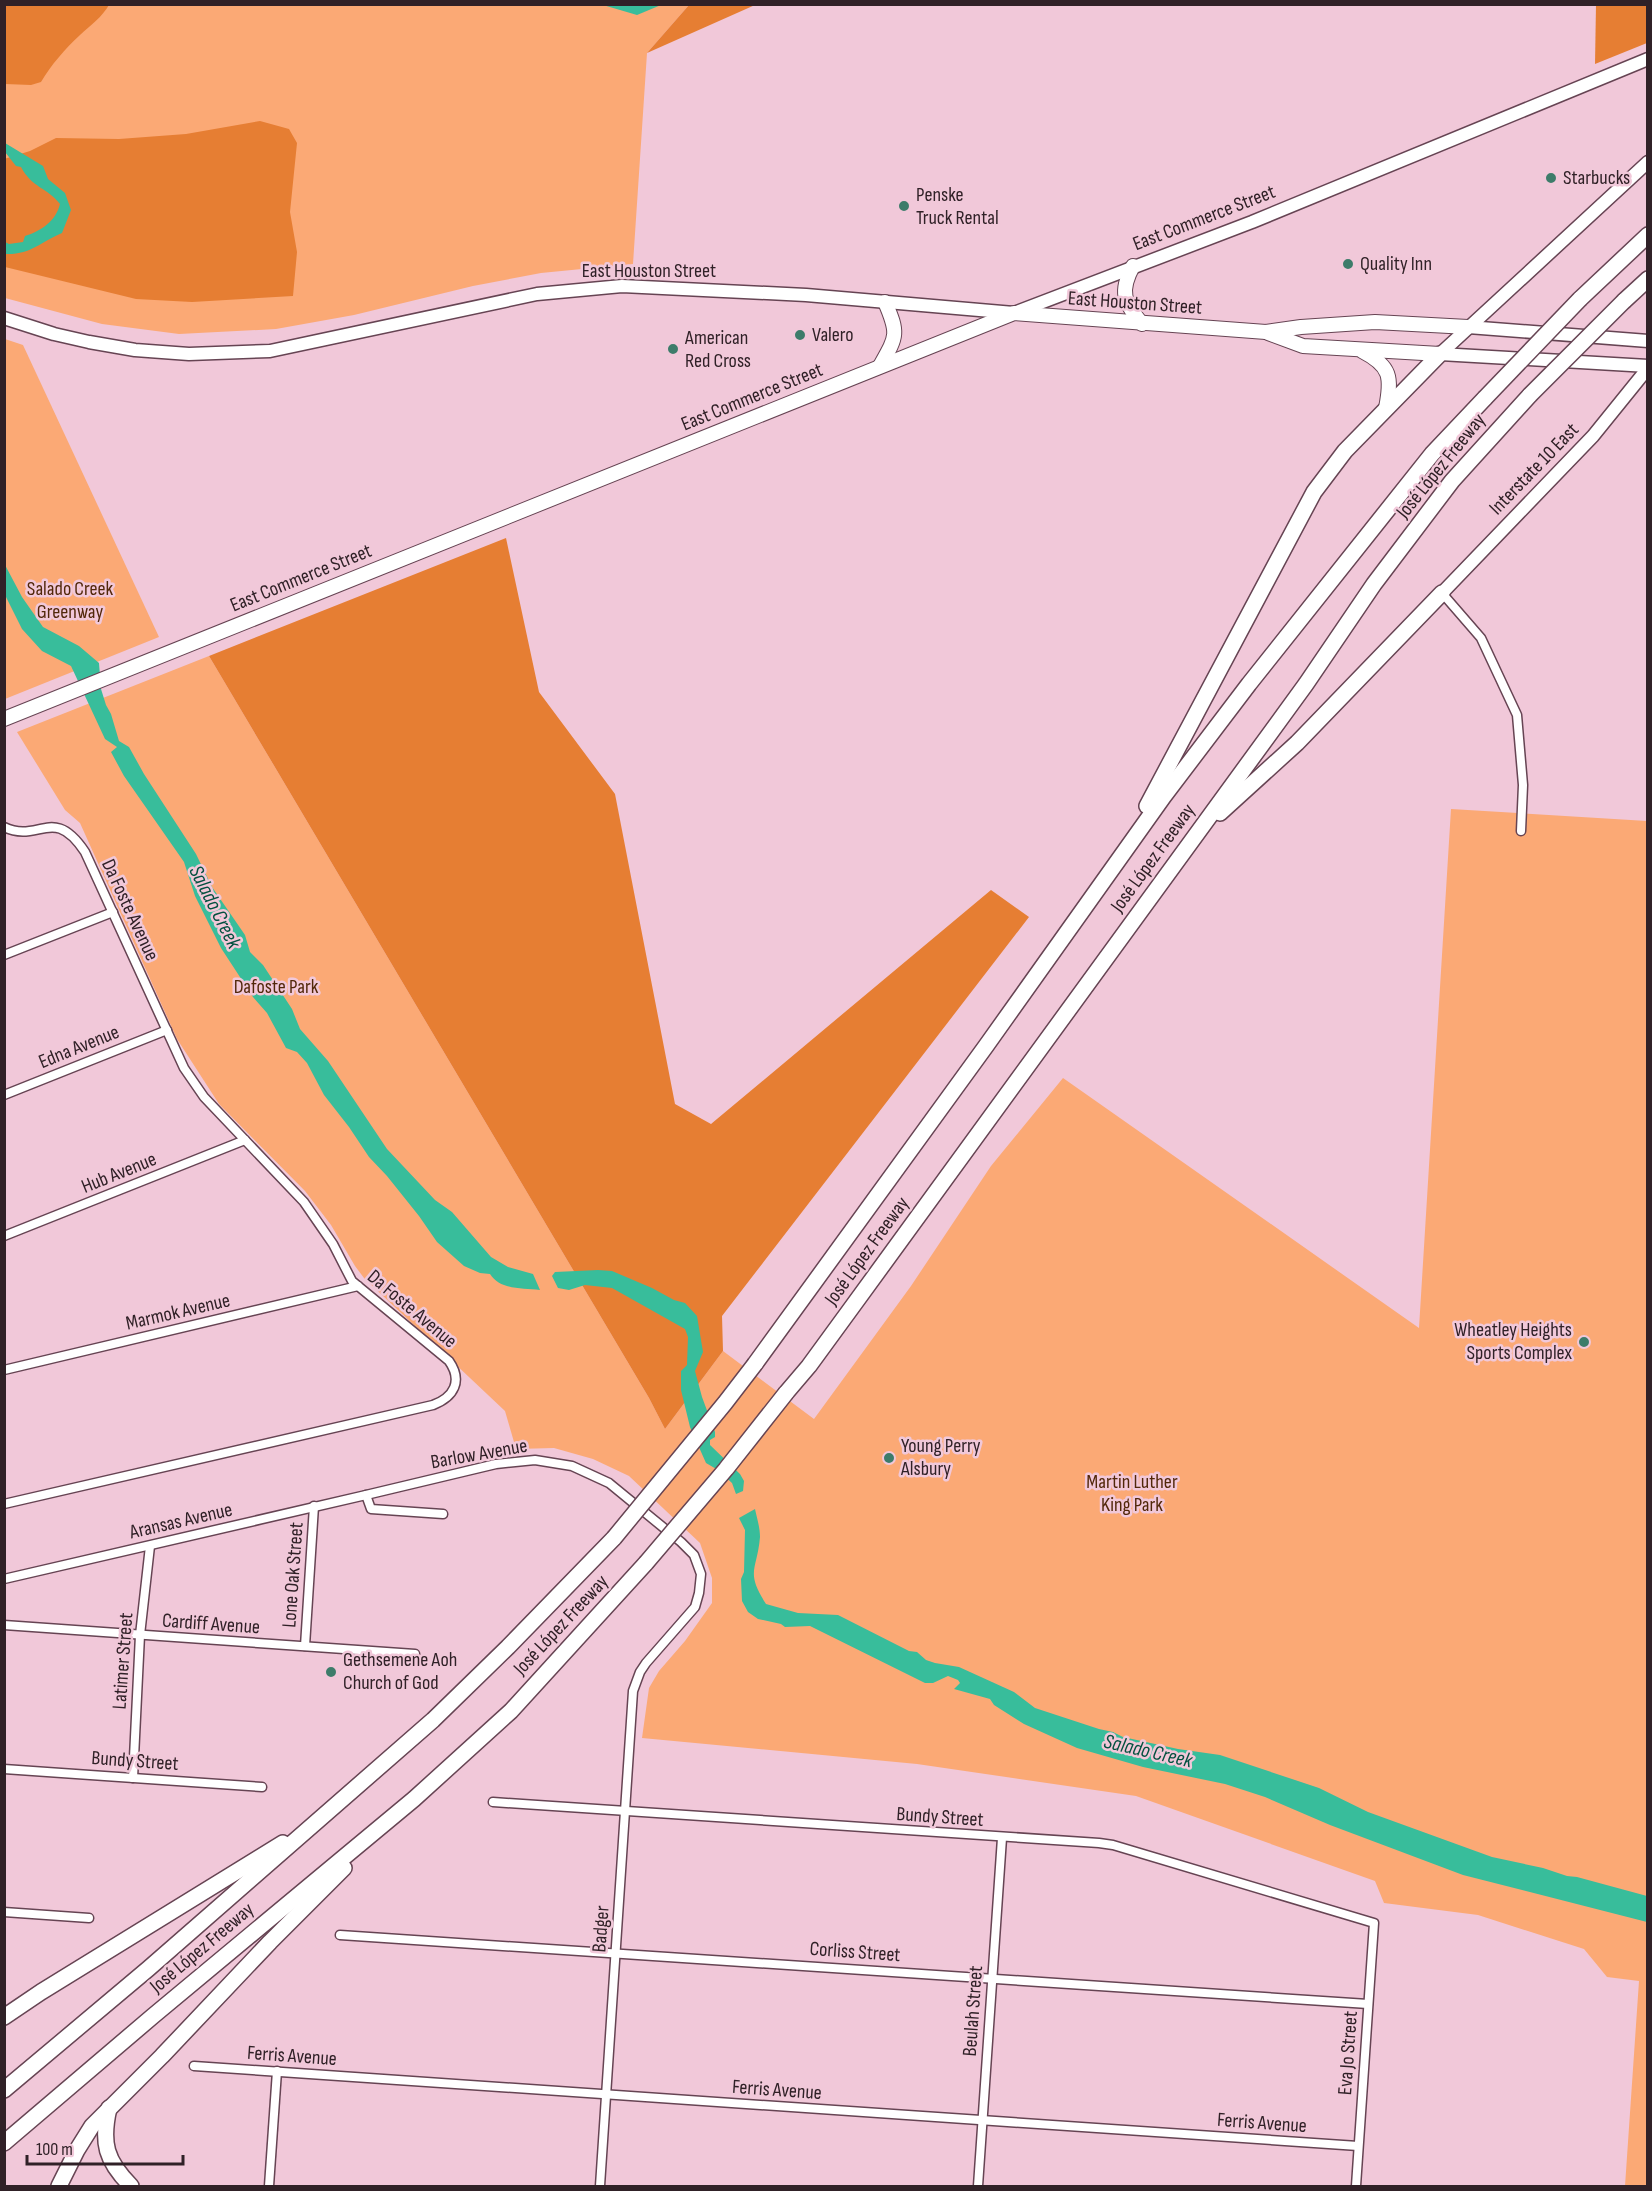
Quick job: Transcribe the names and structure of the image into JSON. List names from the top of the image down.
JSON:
{
  "streets": {
    "highway": ["José López Freeway"],
    "main road": ["East Commerce Street", "East Houston Street", "Interstate 10 East"],
    "street": [
      "Da Foste Avenue",
      "Edna Avenue",
      "Hub Avenue",
      "Marmok Avenue",
      "Barlow Avenue",
      "Aransas Avenue",
      "Lone Oak Street",
      "Cardiff Avenue",
      "Latimer Street",
      "Bundy Street",
      "Badger",
      "Corliss Street",
      "Beulah Street",
      "Eva Jo Street",
      "Ferris Avenue"
    ]
  },
  "crossings": [
    ["East Commerce Street", "East Houston Street"],
    ["East Houston Street", "Interstate 10 East"],
    ["Da Foste Avenue", "Edna Avenue"],
    ["Da Foste Avenue", "Hub Avenue"],
    ["Da Foste Avenue", "Marmok Avenue"],
    ["Barlow Avenue", "Aransas Avenue"],
    ["Barlow Avenue", "Badger"],
    ["Aransas Avenue", "Lone Oak Street"],
    ["Aransas Avenue", "Latimer Street"],
    ["Lone Oak Street", "Cardiff Avenue"],
    ["Cardiff Avenue", "Latimer Street"],
    ["Latimer Street", "Bundy Street"],
    ["Bundy Street", "Badger"],
    ["Bundy Street", "Beulah Street"],
    ["Bundy Street", "Eva Jo Street"],
    ["Badger", "Corliss Street"],
    ["Badger", "Ferris Avenue"],
    ["Corliss Street", "Beulah Street"],
    ["Corliss Street", "Eva Jo Street"],
    ["Beulah Street", "Ferris Avenue"],
    ["Eva Jo Street", "Ferris Avenue"]
  ],
  "water": ["Salado Creek"],
  "parks": ["Salado Creek Greenway", "Dafoste Park", "Martin Luther King Park"],
  "places": [
    "Starbucks",
    "Penske Truck Rental",
    "Quality Inn",
    "Valero",
    "American Red Cross",
    "Wheatley Heights Sports Complex",
    "Young Perry Alsbury",
    "Gethsemene Aoh Church of God"
  ],
  "scale_bar": "100 m"
}
